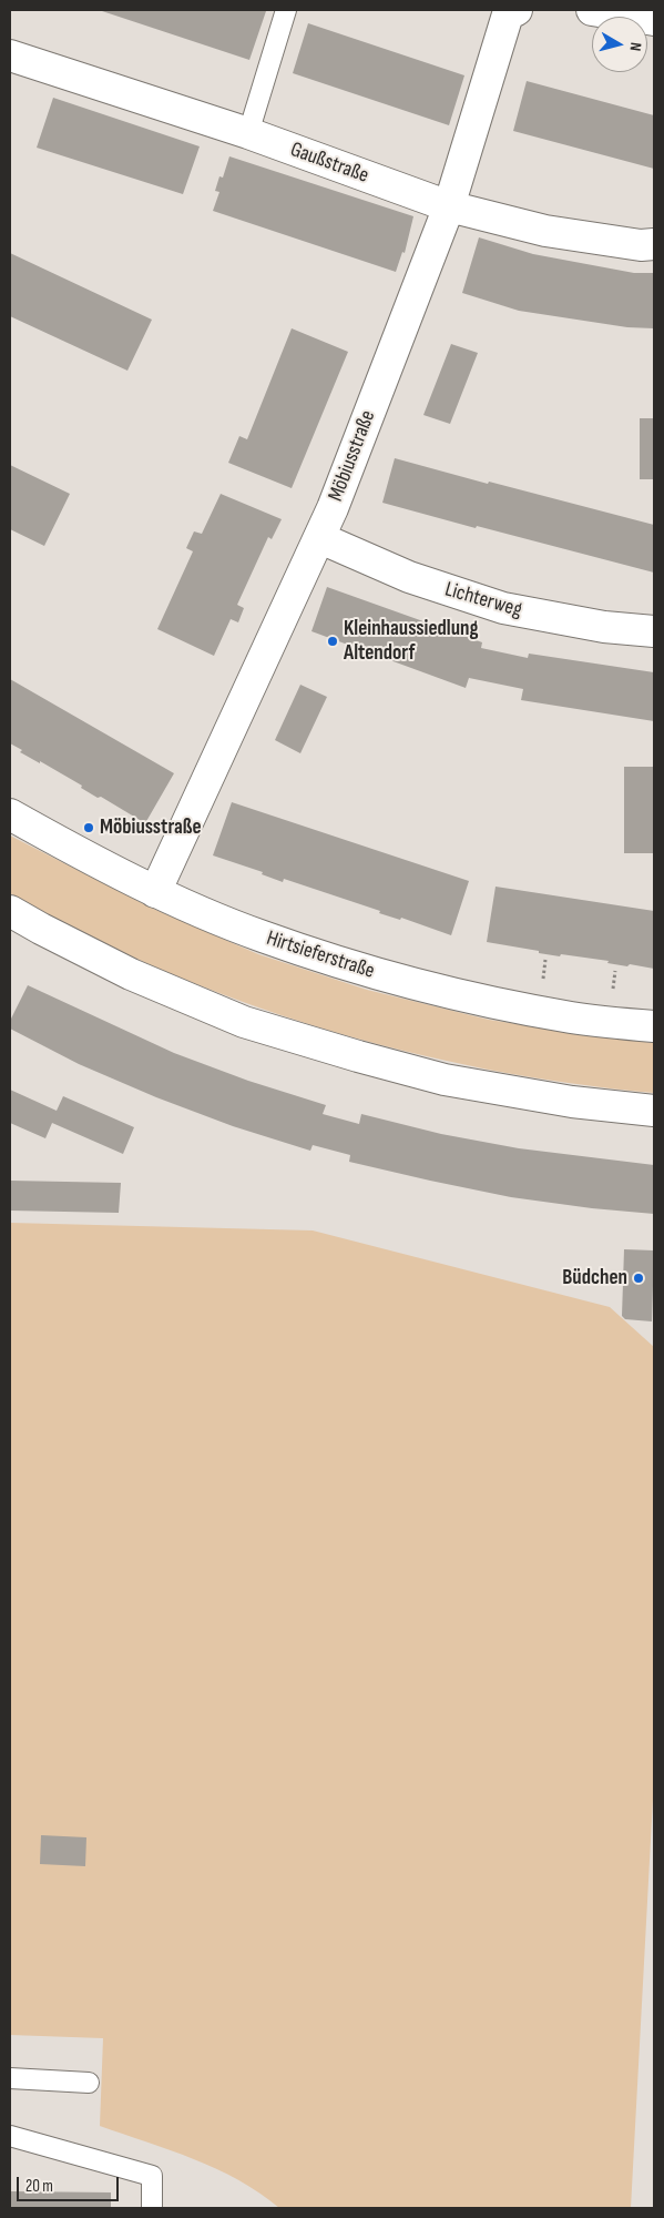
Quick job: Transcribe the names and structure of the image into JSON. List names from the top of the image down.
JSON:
{
  "streets": {
    "street": [
      "Gaußstraße",
      "Möbiusstraße",
      "Lichterweg",
      "Hirtsieferstraße"
    ]
  },
  "crossings": [
    ["Gaußstraße", "Möbiusstraße"],
    ["Möbiusstraße", "Lichterweg"],
    ["Möbiusstraße", "Hirtsieferstraße"]
  ],
  "places": ["Kleinhaussiedlung Altendorf", "Möbiusstraße", "Büdchen"],
  "scale_bar": "20 m",
  "north": "right"
}
